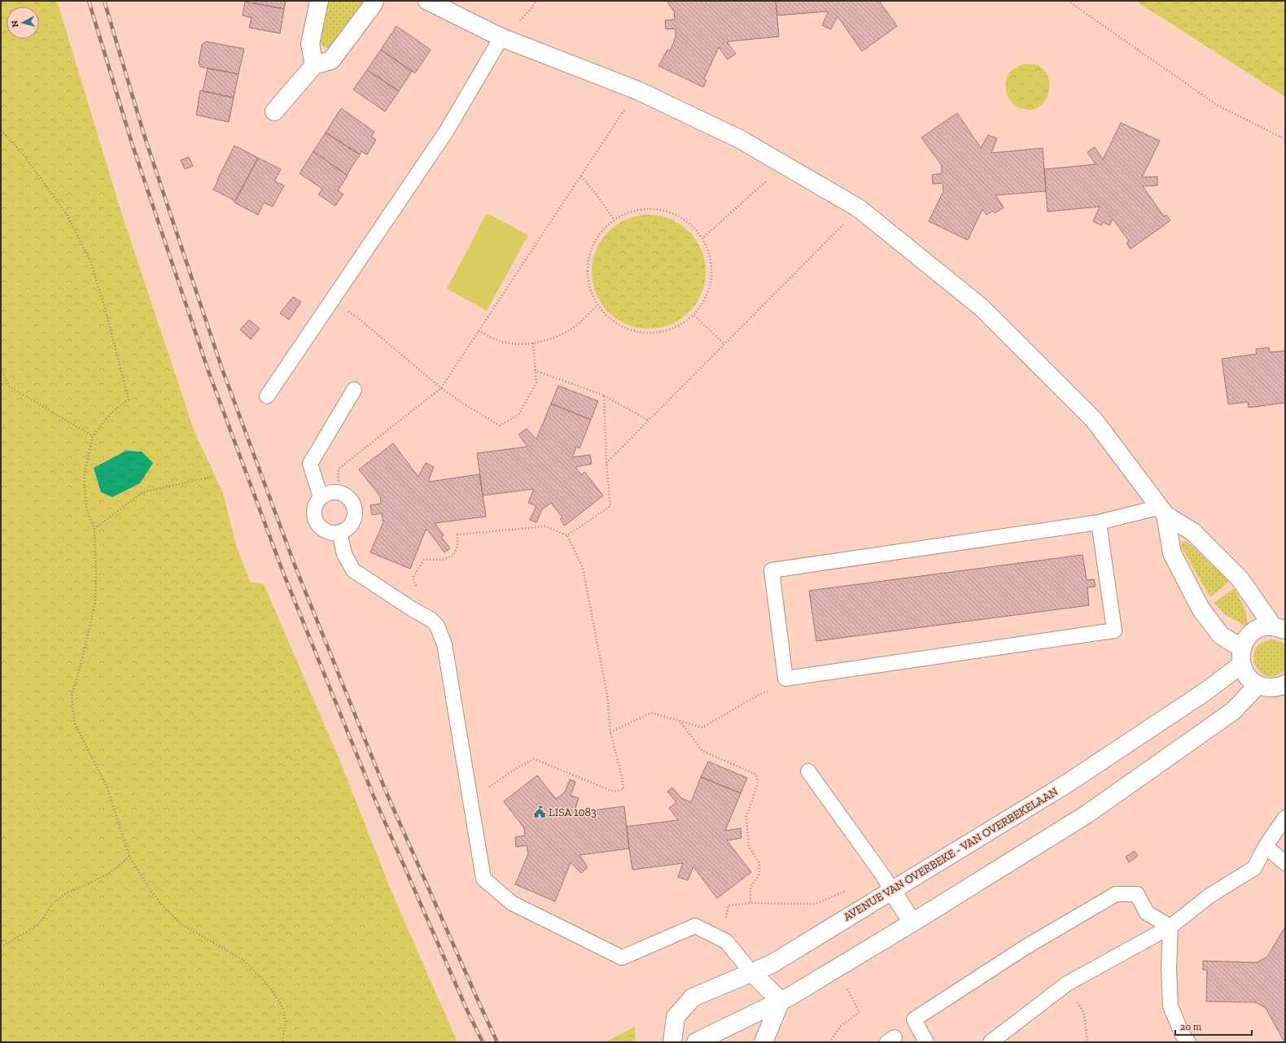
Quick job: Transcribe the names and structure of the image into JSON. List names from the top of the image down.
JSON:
{
  "streets": {
    "street": ["AVENUE VAN OVERBEKE - VAN OVERBEKELAAN"]
  },
  "places": {
    "public building": ["LISA 1083"]
  },
  "scale_bar": "20 m",
  "north": "left"
}
